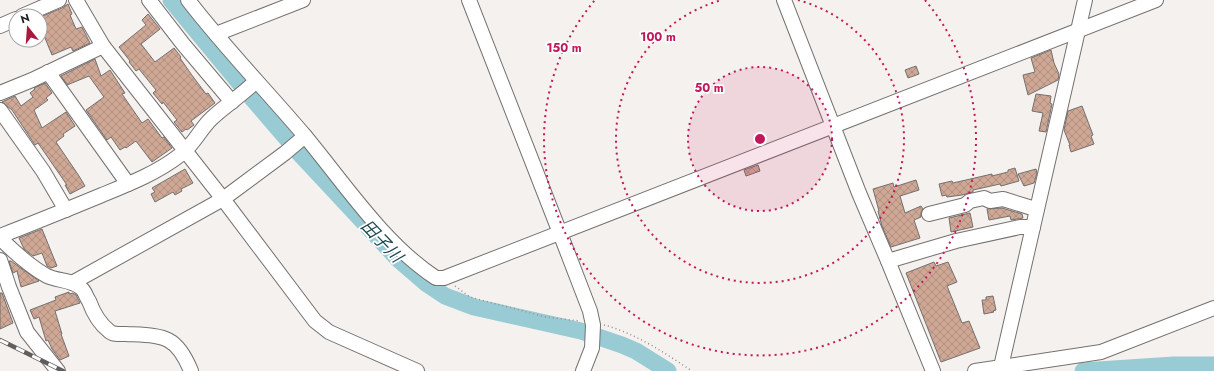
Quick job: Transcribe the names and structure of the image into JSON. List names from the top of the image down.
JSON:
{
  "water": ["田子川"],
  "north": "top",
  "rings": ["100 m", "150 m", "50 m"]
}
